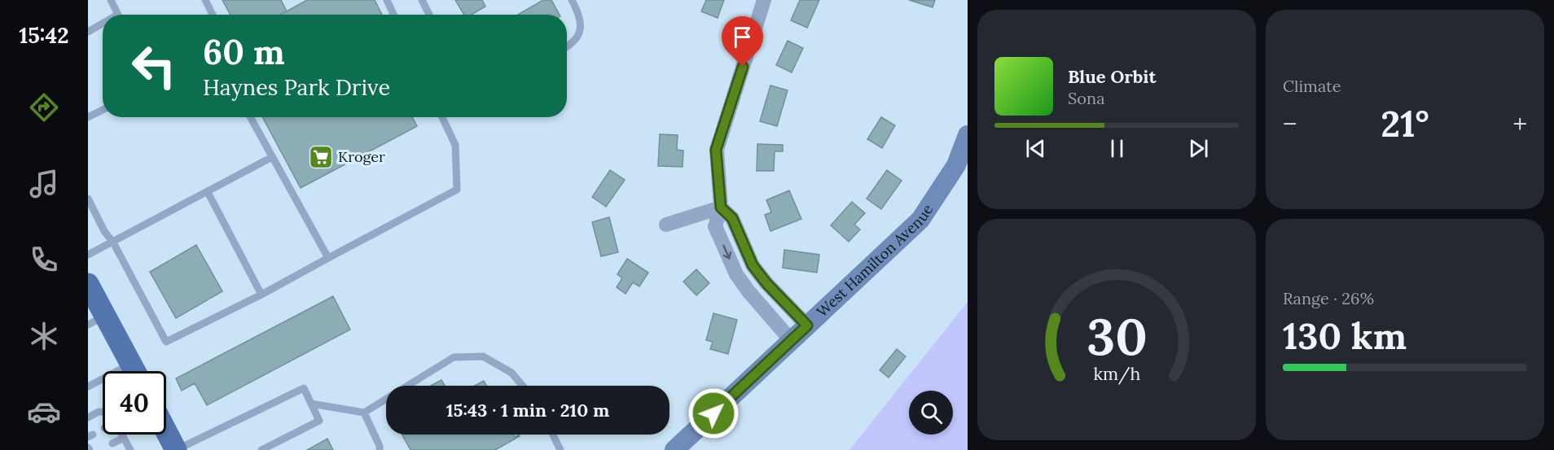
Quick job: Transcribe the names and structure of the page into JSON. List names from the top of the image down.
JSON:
{
  "streets": {
    "street": ["West Hamilton Avenue"]
  },
  "places": {
    "supermarket": ["Kroger"]
  },
  "page": {
    "tabs": "15:42",
    "tile": [
      "Climate",
      ["Range · 26%", "130 km"]
    ],
    "turn": ["60 m", "Haynes Park Drive"],
    "song": ["Blue Orbit", "Sona"],
    "heat": ["−", "21°", "+"],
    "limit": "40",
    "trip": "15:43 · 1 min · 210 m",
    "gauge": ["30", "km/h"]
  }
}
